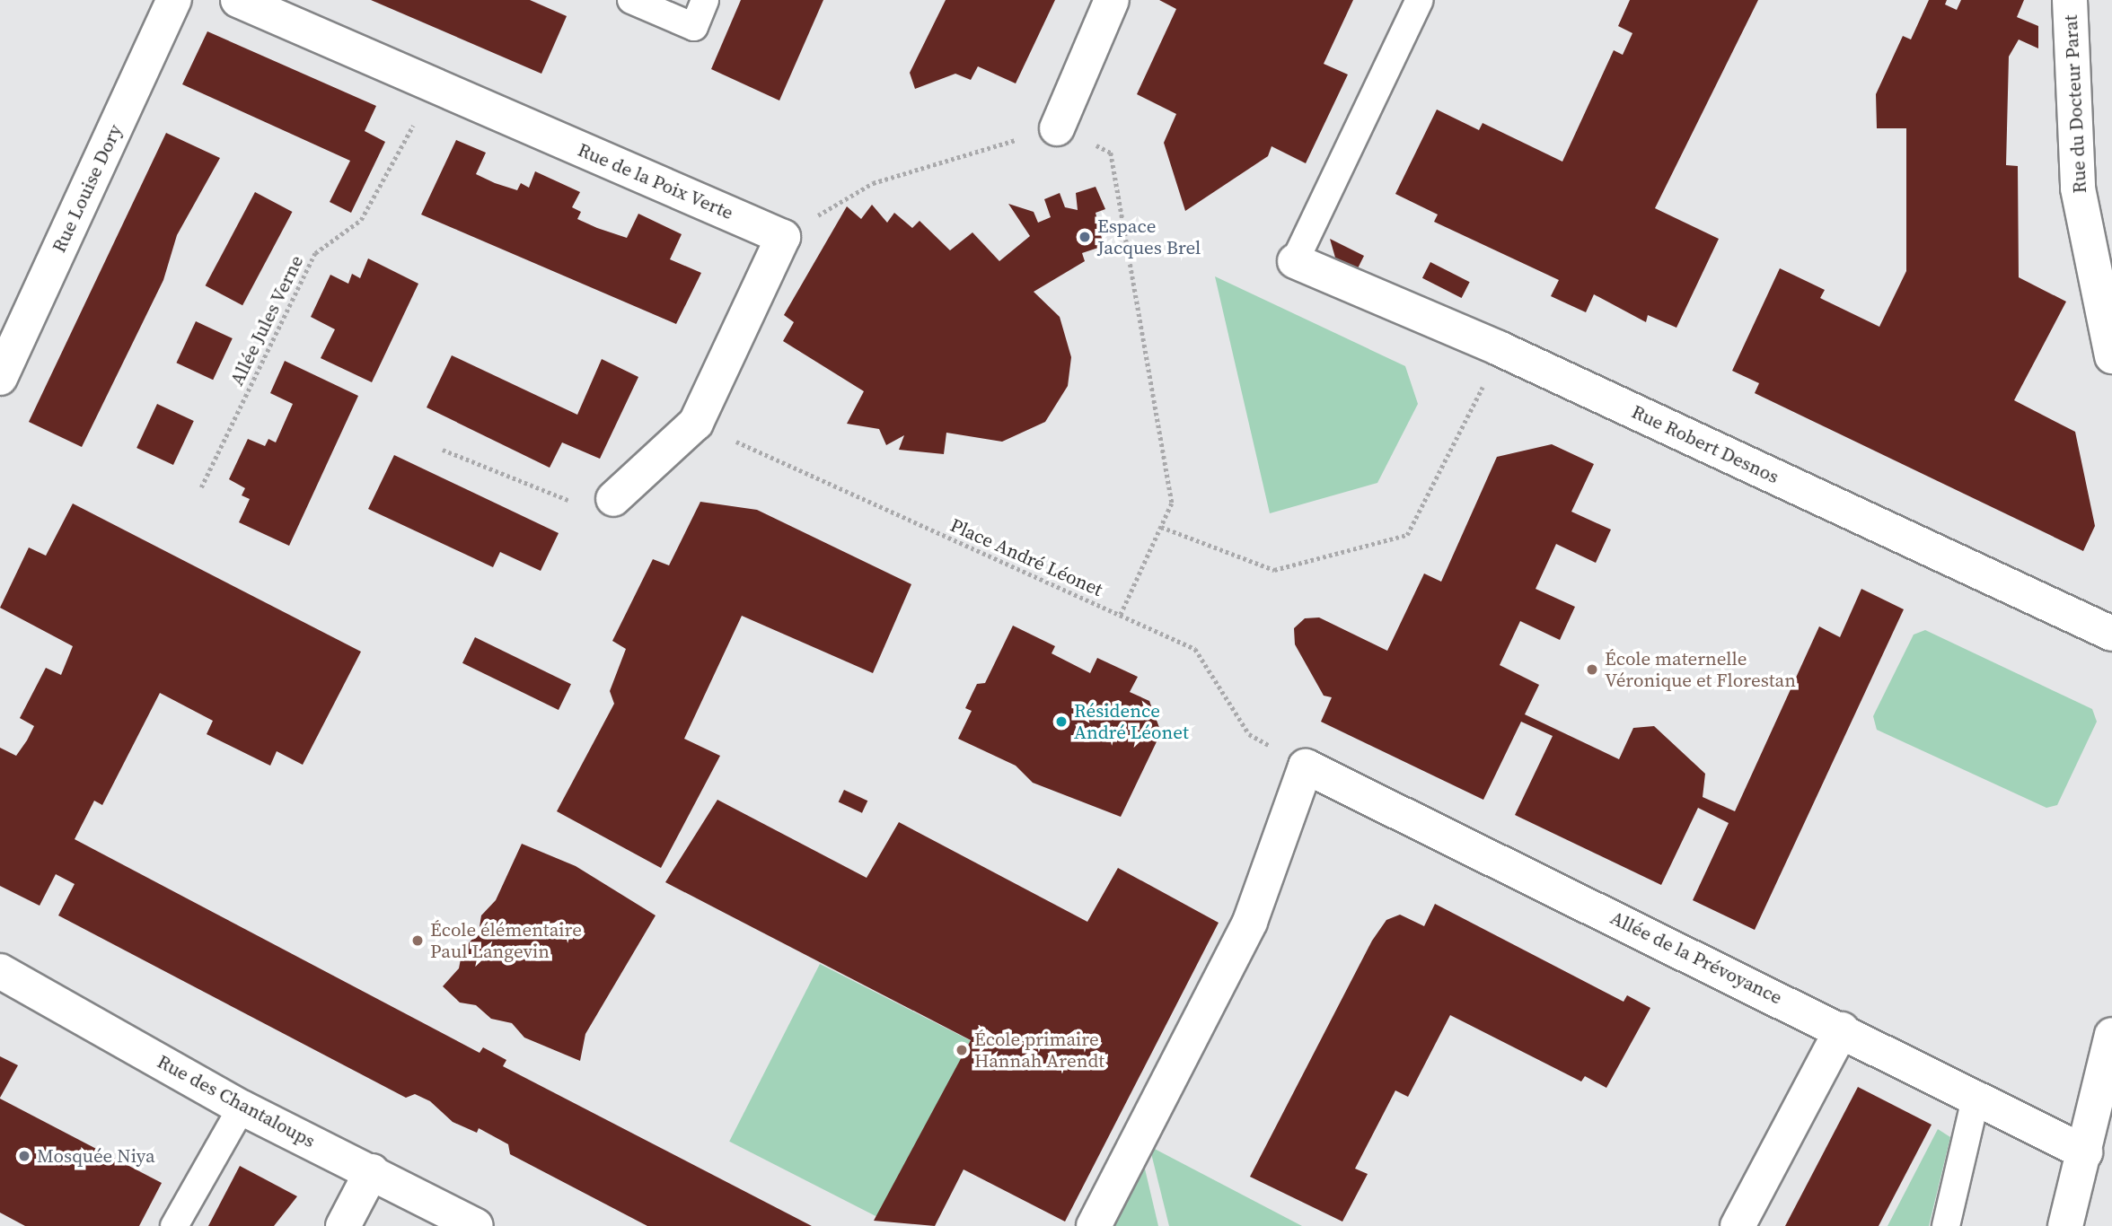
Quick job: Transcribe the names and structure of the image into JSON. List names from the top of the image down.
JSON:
{
  "streets": {
    "street": [
      "Rue du Docteur Parat",
      "Rue de la Poix Verte",
      "Rue Louise Dory",
      "Rue Robert Desnos",
      "Allée de la Prévoyance",
      "Rue des Chantaloups"
    ],
    "path": ["Allée Jules Verne", "Place André Léonet"]
  },
  "crossings": [
    ["Rue de la Poix Verte", "Allée Jules Verne"],
    ["Place André Léonet", "Allée de la Prévoyance"]
  ],
  "places": [
    "Espace Jacques Brel",
    "École maternelle Véronique et Florestan",
    "Résidence André Léonet",
    "École élémentaire Paul Langevin",
    "École primaire Hannah Arendt",
    "Mosquée Niya"
  ]
}
